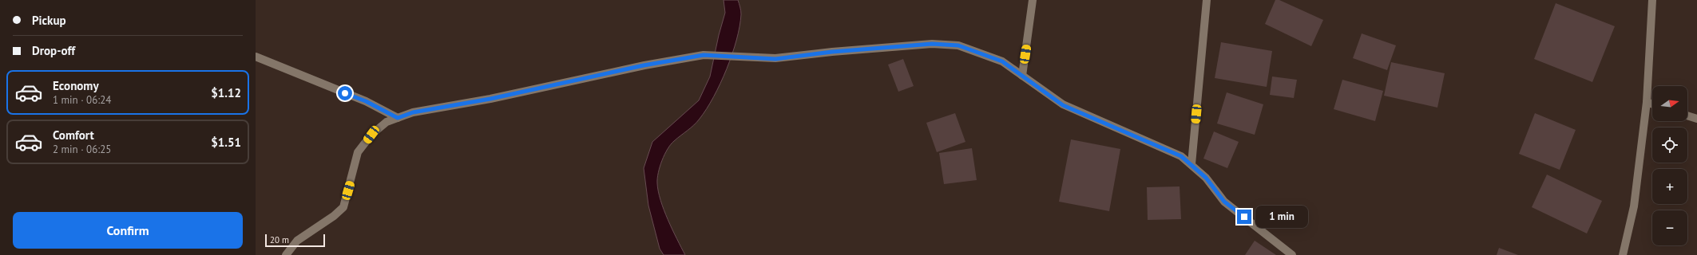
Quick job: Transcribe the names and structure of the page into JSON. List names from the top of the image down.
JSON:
{
  "scale_bar": "20 m",
  "north": "right",
  "page": {
    "banner": ["Pickup", "Drop-off"],
    "list": [
      {
        "name": "Economy",
        "note": "1 min · 06:24",
        "value": "$1.12"
      },
      {
        "name": "Comfort",
        "note": "2 min · 06:25",
        "value": "$1.51"
      }
    ],
    "map_buttons": ["+", "−"],
    "buttons": "Confirm",
    "bubble": "1 min",
    "scale": "20 m"
  }
}
